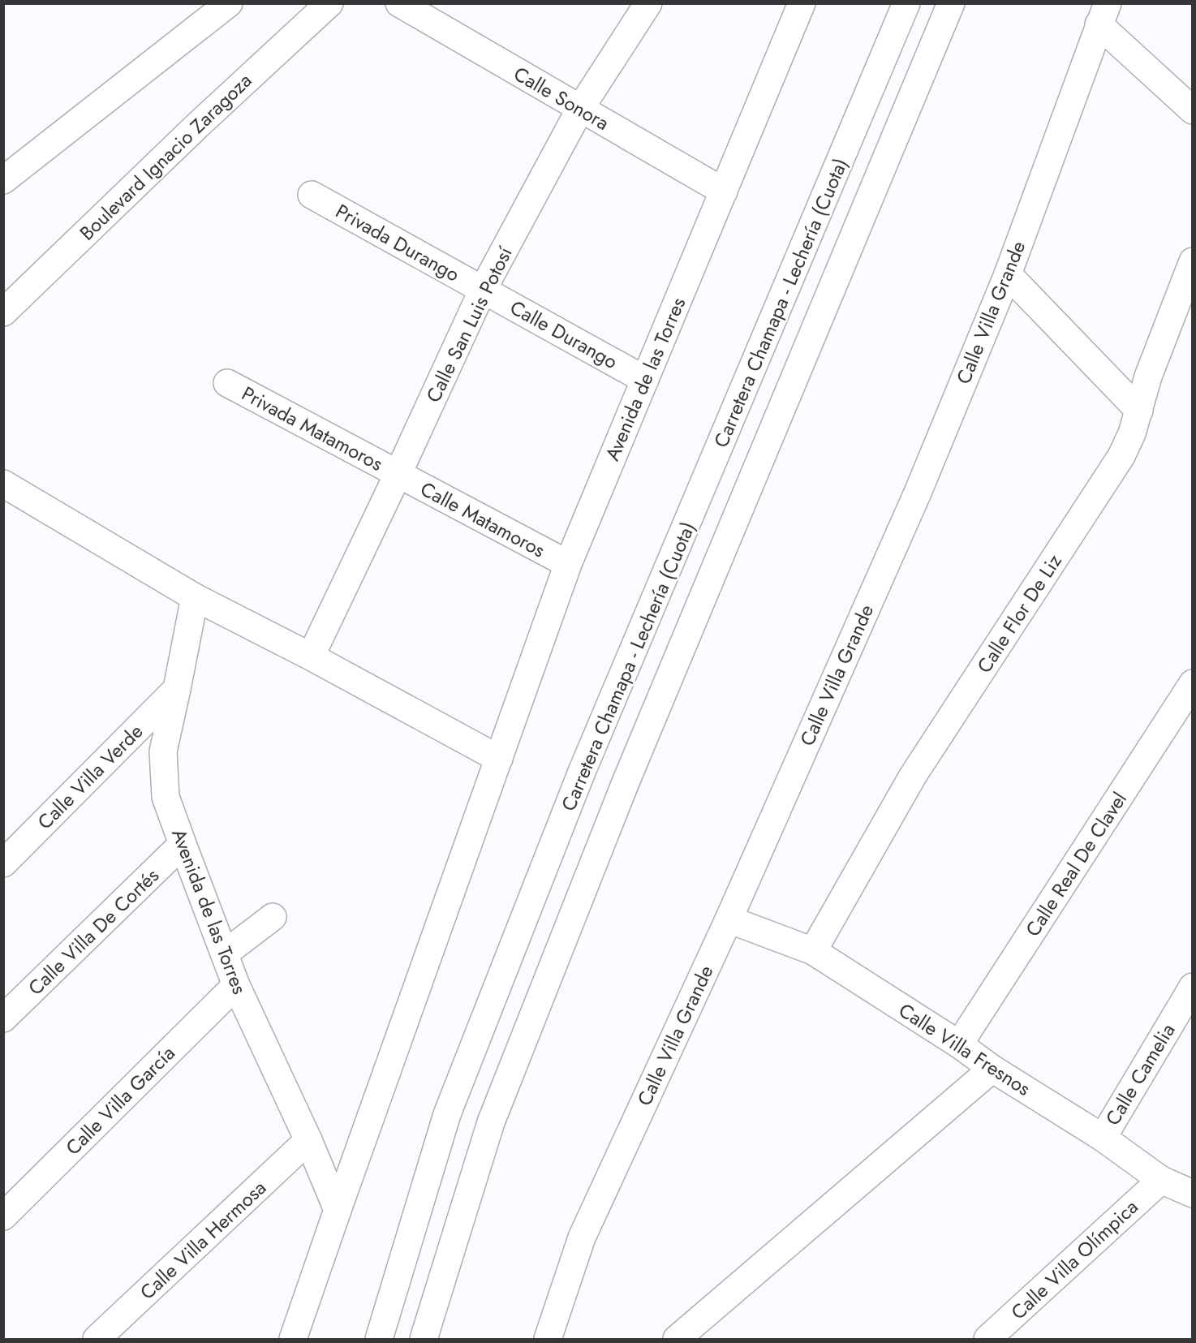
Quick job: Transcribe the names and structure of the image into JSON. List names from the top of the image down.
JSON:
{
  "streets": {
    "main road": [
      "Calle Sonora",
      "Boulevard Ignacio Zaragoza",
      "Privada Durango",
      "Carretera Chamapa - Lechería (Cuota)",
      "Calle Villa Grande",
      "Calle San Luis Potosí",
      "Calle Durango",
      "Avenida de las Torres",
      "Privada Matamoros",
      "Calle Matamoros",
      "Calle Flor De Liz",
      "Calle Villa Verde",
      "Calle Real De Clavel",
      "Calle Villa De Cortés",
      "Calle Villa Fresnos",
      "Calle Camelia",
      "Calle Villa García",
      "Calle Villa Hermosa",
      "Calle Villa Olímpica"
    ]
  },
  "crossings": [
    ["Calle Sonora", "Calle San Luis Potosí"],
    ["Calle Sonora", "Avenida de las Torres"],
    ["Privada Durango", "Calle San Luis Potosí"],
    ["Privada Durango", "Calle Durango"],
    ["Calle Villa Grande", "Calle Villa Fresnos"],
    ["Calle San Luis Potosí", "Calle Durango"],
    ["Calle San Luis Potosí", "Privada Matamoros"],
    ["Calle San Luis Potosí", "Calle Matamoros"],
    ["Calle Durango", "Avenida de las Torres"],
    ["Avenida de las Torres", "Calle Matamoros"],
    ["Avenida de las Torres", "Calle Villa Verde"],
    ["Avenida de las Torres", "Calle Villa De Cortés"],
    ["Avenida de las Torres", "Calle Villa García"],
    ["Avenida de las Torres", "Calle Villa Hermosa"],
    ["Privada Matamoros", "Calle Matamoros"],
    ["Calle Flor De Liz", "Calle Villa Fresnos"],
    ["Calle Real De Clavel", "Calle Villa Fresnos"],
    ["Calle Villa Fresnos", "Calle Camelia"],
    ["Calle Villa Fresnos", "Calle Villa Olímpica"]
  ]
}
